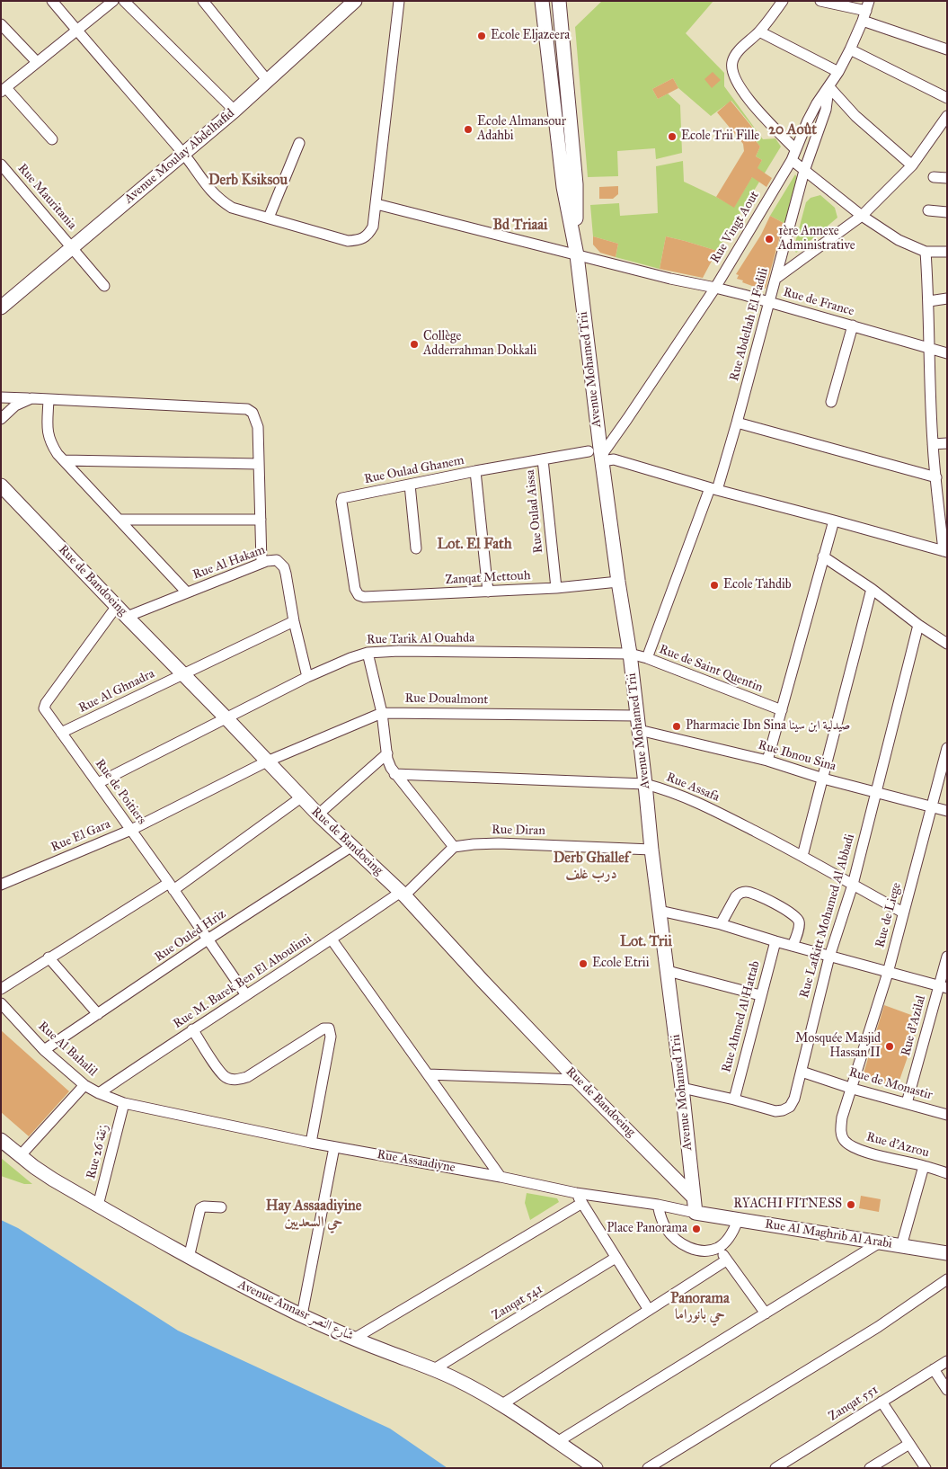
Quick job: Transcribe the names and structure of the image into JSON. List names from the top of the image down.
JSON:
{
  "streets": {
    "street": [
      "Avenue Moulay Abdelhafid",
      "Rue Mauritania",
      "Rue Vingt Aout",
      "Rue de France",
      "Rue Abdellah El Fadili",
      "Avenue Mohamed Trii",
      "Rue Oulad Ghanem",
      "Rue Oulad Aissa",
      "Rue Al Hakam",
      "Zanqat Mettouh",
      "Rue de Bandoeing",
      "Rue Tarik Al Ouahda",
      "Rue de Saint Quentin",
      "Rue Al Ghnadra",
      "Rue Doualmont",
      "Rue Ibnou Sina",
      "Rue Assafa",
      "Rue de Poitiers",
      "Rue Diran",
      "Rue El Gara",
      "Rue de Liege",
      "Rue Lafkitt Mohamed Al Abbadi",
      "Rue Ouled Hriz",
      "Rue M. Barek Ben El Ahoulimi",
      "Rue Ahmed Al Hattab",
      "Rue d'Azilal",
      "Rue Al Bahalil",
      "Rue de Monastir",
      "Rue d'Azrou",
      "Rue 26 زنقة",
      "Rue Assaadiyne",
      "Rue Al Maghrib Al Arabi",
      "Zanqat 541",
      "Avenue Annasr شارع النصر",
      "Zanqat 551"
    ]
  },
  "crossings": [
    ["Avenue Moulay Abdelhafid", "Rue Mauritania"],
    ["Rue Vingt Aout", "Rue de France"],
    ["Rue Vingt Aout", "Rue Abdellah El Fadili"],
    ["Rue Vingt Aout", "Avenue Mohamed Trii"],
    ["Rue Vingt Aout", "Rue Oulad Ghanem"],
    ["Rue de France", "Rue Abdellah El Fadili"],
    ["Rue de France", "Avenue Mohamed Trii"],
    ["Rue Abdellah El Fadili", "Rue Oulad Ghanem"],
    ["Rue Abdellah El Fadili", "Rue de Saint Quentin"],
    ["Avenue Mohamed Trii", "Rue Oulad Ghanem"],
    ["Avenue Mohamed Trii", "Zanqat Mettouh"],
    ["Avenue Mohamed Trii", "Rue de Bandoeing"],
    ["Avenue Mohamed Trii", "Rue Tarik Al Ouahda"],
    ["Avenue Mohamed Trii", "Rue de Saint Quentin"],
    ["Avenue Mohamed Trii", "Rue Doualmont"],
    ["Avenue Mohamed Trii", "Rue Ibnou Sina"],
    ["Avenue Mohamed Trii", "Rue Assafa"],
    ["Avenue Mohamed Trii", "Rue Diran"],
    ["Avenue Mohamed Trii", "Rue Lafkitt Mohamed Al Abbadi"],
    ["Avenue Mohamed Trii", "Rue Assaadiyne"],
    ["Rue Oulad Ghanem", "Rue Oulad Aissa"],
    ["Rue Oulad Ghanem", "Zanqat Mettouh"],
    ["Rue Oulad Aissa", "Zanqat Mettouh"],
    ["Rue Al Hakam", "Rue de Bandoeing"],
    ["Rue Al Hakam", "Rue Tarik Al Ouahda"],
    ["Rue Al Hakam", "Rue Al Ghnadra"],
    ["Rue de Bandoeing", "Rue Tarik Al Ouahda"],
    ["Rue de Bandoeing", "Rue Al Ghnadra"],
    ["Rue de Bandoeing", "Rue Doualmont"],
    ["Rue de Bandoeing", "Rue de Poitiers"],
    ["Rue de Bandoeing", "Rue El Gara"],
    ["Rue de Bandoeing", "Rue Ouled Hriz"],
    ["Rue de Bandoeing", "Rue M. Barek Ben El Ahoulimi"],
    ["Rue Tarik Al Ouahda", "Rue de Saint Quentin"],
    ["Rue Tarik Al Ouahda", "Rue de Poitiers"],
    ["Rue Al Ghnadra", "Rue de Poitiers"],
    ["Rue Doualmont", "Rue El Gara"],
    ["Rue Ibnou Sina", "Rue de Liege"],
    ["Rue Ibnou Sina", "Rue Lafkitt Mohamed Al Abbadi"],
    ["Rue Assafa", "Rue de Liege"],
    ["Rue Assafa", "Rue Lafkitt Mohamed Al Abbadi"],
    ["Rue de Poitiers", "Rue El Gara"],
    ["Rue de Poitiers", "Rue Ouled Hriz"],
    ["Rue de Poitiers", "Rue M. Barek Ben El Ahoulimi"],
    ["Rue de Liege", "Rue de Monastir"],
    ["Rue de Liege", "Rue d'Azrou"],
    ["Rue Lafkitt Mohamed Al Abbadi", "Rue Ahmed Al Hattab"],
    ["Rue Lafkitt Mohamed Al Abbadi", "Rue de Monastir"],
    ["Rue Ouled Hriz", "Rue Al Bahalil"],
    ["Rue M. Barek Ben El Ahoulimi", "Rue Al Bahalil"],
    ["Rue d'Azilal", "Rue de Monastir"],
    ["Rue Al Bahalil", "Rue 26 زنقة"],
    ["Rue Al Bahalil", "Rue Assaadiyne"],
    ["Rue de Monastir", "Rue d'Azrou"],
    ["Rue 26 زنقة", "Rue Assaadiyne"],
    ["Rue 26 زنقة", "Avenue Annasr شارع النصر"],
    ["Rue Assaadiyne", "Rue Al Maghrib Al Arabi"],
    ["Zanqat 541", "Avenue Annasr شارع النصر"]
  ],
  "districts": [
    "20 Août",
    "Derb Ksiksou",
    "Bd Triaai",
    "Lot. El Fath",
    "Derb Ghallef درب غلف",
    "Lot. Trii",
    "Hay Assaadiyine حي السعديين",
    "Panorama حي بانوراما"
  ],
  "places": [
    "Ecole Eljazeera",
    "Ecole Almansour Adahbi",
    "Ecole Trii Fille",
    "1ère Annexe Administrative",
    "Collège Adderrahman Dokkali",
    "Ecole Tahdib",
    "Pharmacie Ibn Sina صيدلية ابن سينا",
    "Ecole Etrii",
    "Mosquée Masjid Hassan II",
    "RYACHI FITNESS",
    "Place Panorama"
  ]
}
